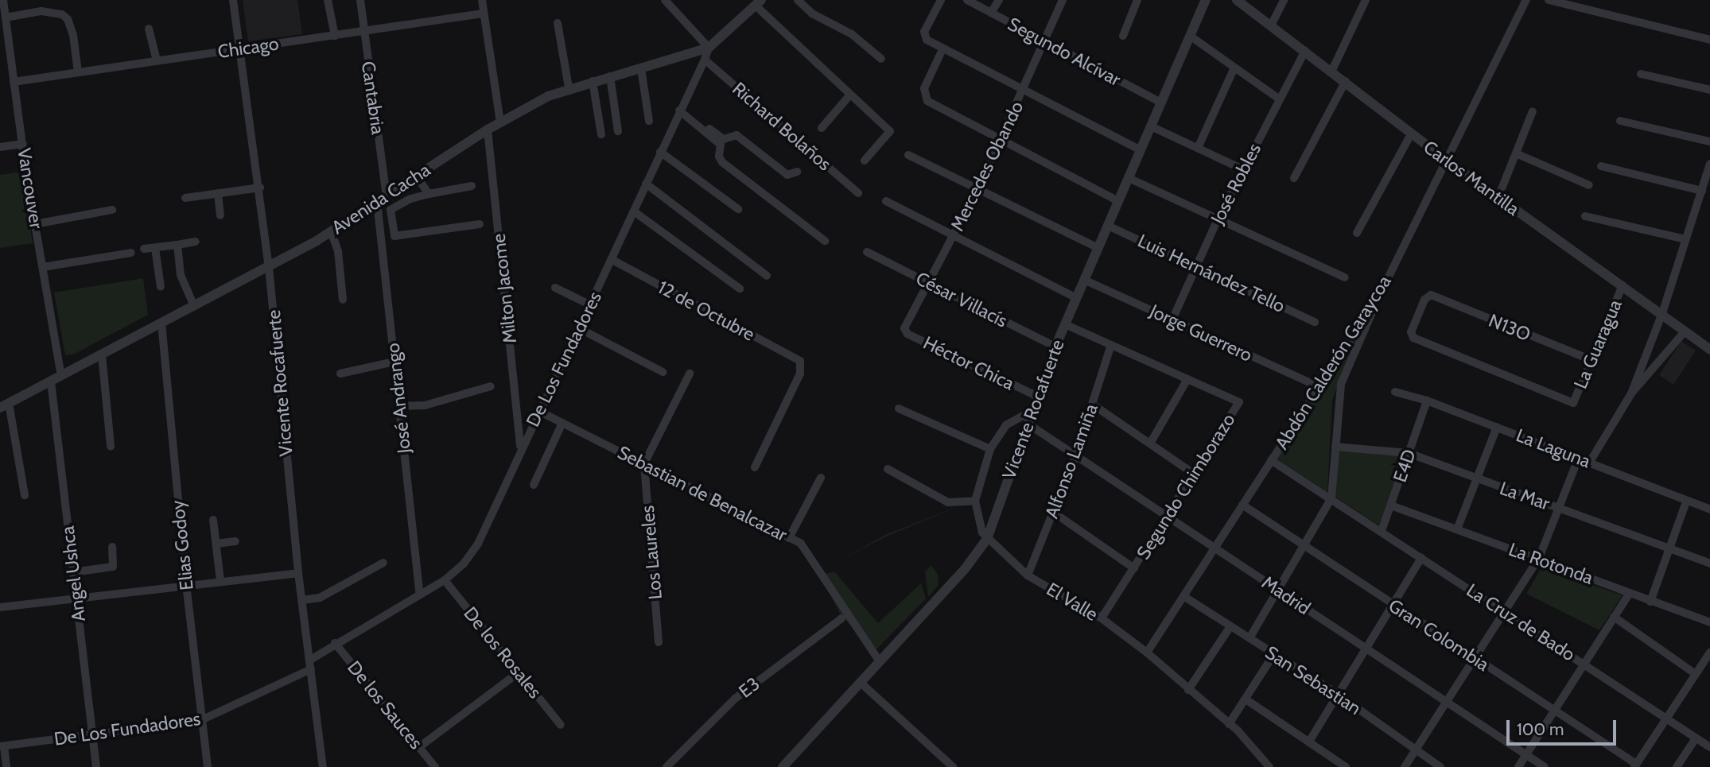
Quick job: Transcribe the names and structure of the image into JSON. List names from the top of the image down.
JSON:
{
  "streets": {
    "street": [
      "Chicago",
      "Segundo Alcívar",
      "Cantabria",
      "Richard Bolaños",
      "Mercedes Obando",
      "Carlos Mantilla",
      "José Robles",
      "Vancouver",
      "Avenida Cacha",
      "Luis Hernández Tello",
      "Milton Jacome",
      "César Villacís",
      "12 de Octubre",
      "N13O",
      "Jorge Guerrero",
      "La Guaragua",
      "De Los Fundadores",
      "Abdón Calderón Garaycoa",
      "Héctor Chica",
      "Vicente Rocafuerte",
      "José Andrango",
      "La Laguna",
      "Alfonso Lamiña",
      "E4D",
      "Segundo Chimborazo",
      "Sebastian de Benalcazar",
      "La Mar",
      "Elias Godoy",
      "Los Laureles",
      "La Rotonda",
      "Angel Ushca",
      "Madrid",
      "El Valle",
      "La Cruz de Bado",
      "Gran Colombia",
      "De los Rosales",
      "San Sebastian",
      "E3",
      "De los Sauces"
    ]
  },
  "crossings": [
    ["Chicago", "Cantabria"],
    ["Chicago", "Vancouver"],
    ["Chicago", "Vicente Rocafuerte"],
    ["Segundo Alcívar", "Mercedes Obando"],
    ["Segundo Alcívar", "Vicente Rocafuerte"],
    ["Cantabria", "Avenida Cacha"],
    ["Richard Bolaños", "De Los Fundadores"],
    ["Mercedes Obando", "César Villacís"],
    ["Mercedes Obando", "Héctor Chica"],
    ["Carlos Mantilla", "José Robles"],
    ["Carlos Mantilla", "La Guaragua"],
    ["Carlos Mantilla", "Abdón Calderón Garaycoa"],
    ["José Robles", "Luis Hernández Tello"],
    ["José Robles", "Jorge Guerrero"],
    ["Vancouver", "Avenida Cacha"],
    ["Avenida Cacha", "Milton Jacome"],
    ["Avenida Cacha", "De Los Fundadores"],
    ["Avenida Cacha", "Vicente Rocafuerte"],
    ["Avenida Cacha", "José Andrango"],
    ["Avenida Cacha", "Elias Godoy"],
    ["Avenida Cacha", "Angel Ushca"],
    ["Luis Hernández Tello", "Vicente Rocafuerte"],
    ["Milton Jacome", "De Los Fundadores"],
    ["Milton Jacome", "Sebastian de Benalcazar"],
    ["César Villacís", "Vicente Rocafuerte"],
    ["12 de Octubre", "De Los Fundadores"],
    ["N13O", "La Guaragua"],
    ["Jorge Guerrero", "Abdón Calderón Garaycoa"],
    ["Jorge Guerrero", "Vicente Rocafuerte"],
    ["De Los Fundadores", "Vicente Rocafuerte"],
    ["De Los Fundadores", "José Andrango"],
    ["De Los Fundadores", "Sebastian de Benalcazar"],
    ["De Los Fundadores", "Elias Godoy"],
    ["De Los Fundadores", "Angel Ushca"],
    ["De Los Fundadores", "De los Rosales"],
    ["De Los Fundadores", "De los Sauces"],
    ["Abdón Calderón Garaycoa", "Madrid"],
    ["Abdón Calderón Garaycoa", "El Valle"],
    ["Abdón Calderón Garaycoa", "La Cruz de Bado"],
    ["Abdón Calderón Garaycoa", "Gran Colombia"],
    ["Abdón Calderón Garaycoa", "San Sebastian"],
    ["Héctor Chica", "Vicente Rocafuerte"],
    ["Vicente Rocafuerte", "Segundo Chimborazo"],
    ["Vicente Rocafuerte", "Sebastian de Benalcazar"],
    ["Vicente Rocafuerte", "Madrid"],
    ["Vicente Rocafuerte", "El Valle"],
    ["La Laguna", "E4D"],
    ["Alfonso Lamiña", "Segundo Chimborazo"],
    ["Alfonso Lamiña", "Madrid"],
    ["Alfonso Lamiña", "El Valle"],
    ["E4D", "La Mar"],
    ["E4D", "La Rotonda"],
    ["E4D", "La Cruz de Bado"],
    ["Segundo Chimborazo", "Madrid"],
    ["Segundo Chimborazo", "El Valle"],
    ["Sebastian de Benalcazar", "Los Laureles"]
  ],
  "scale_bar": "100 m"
}
